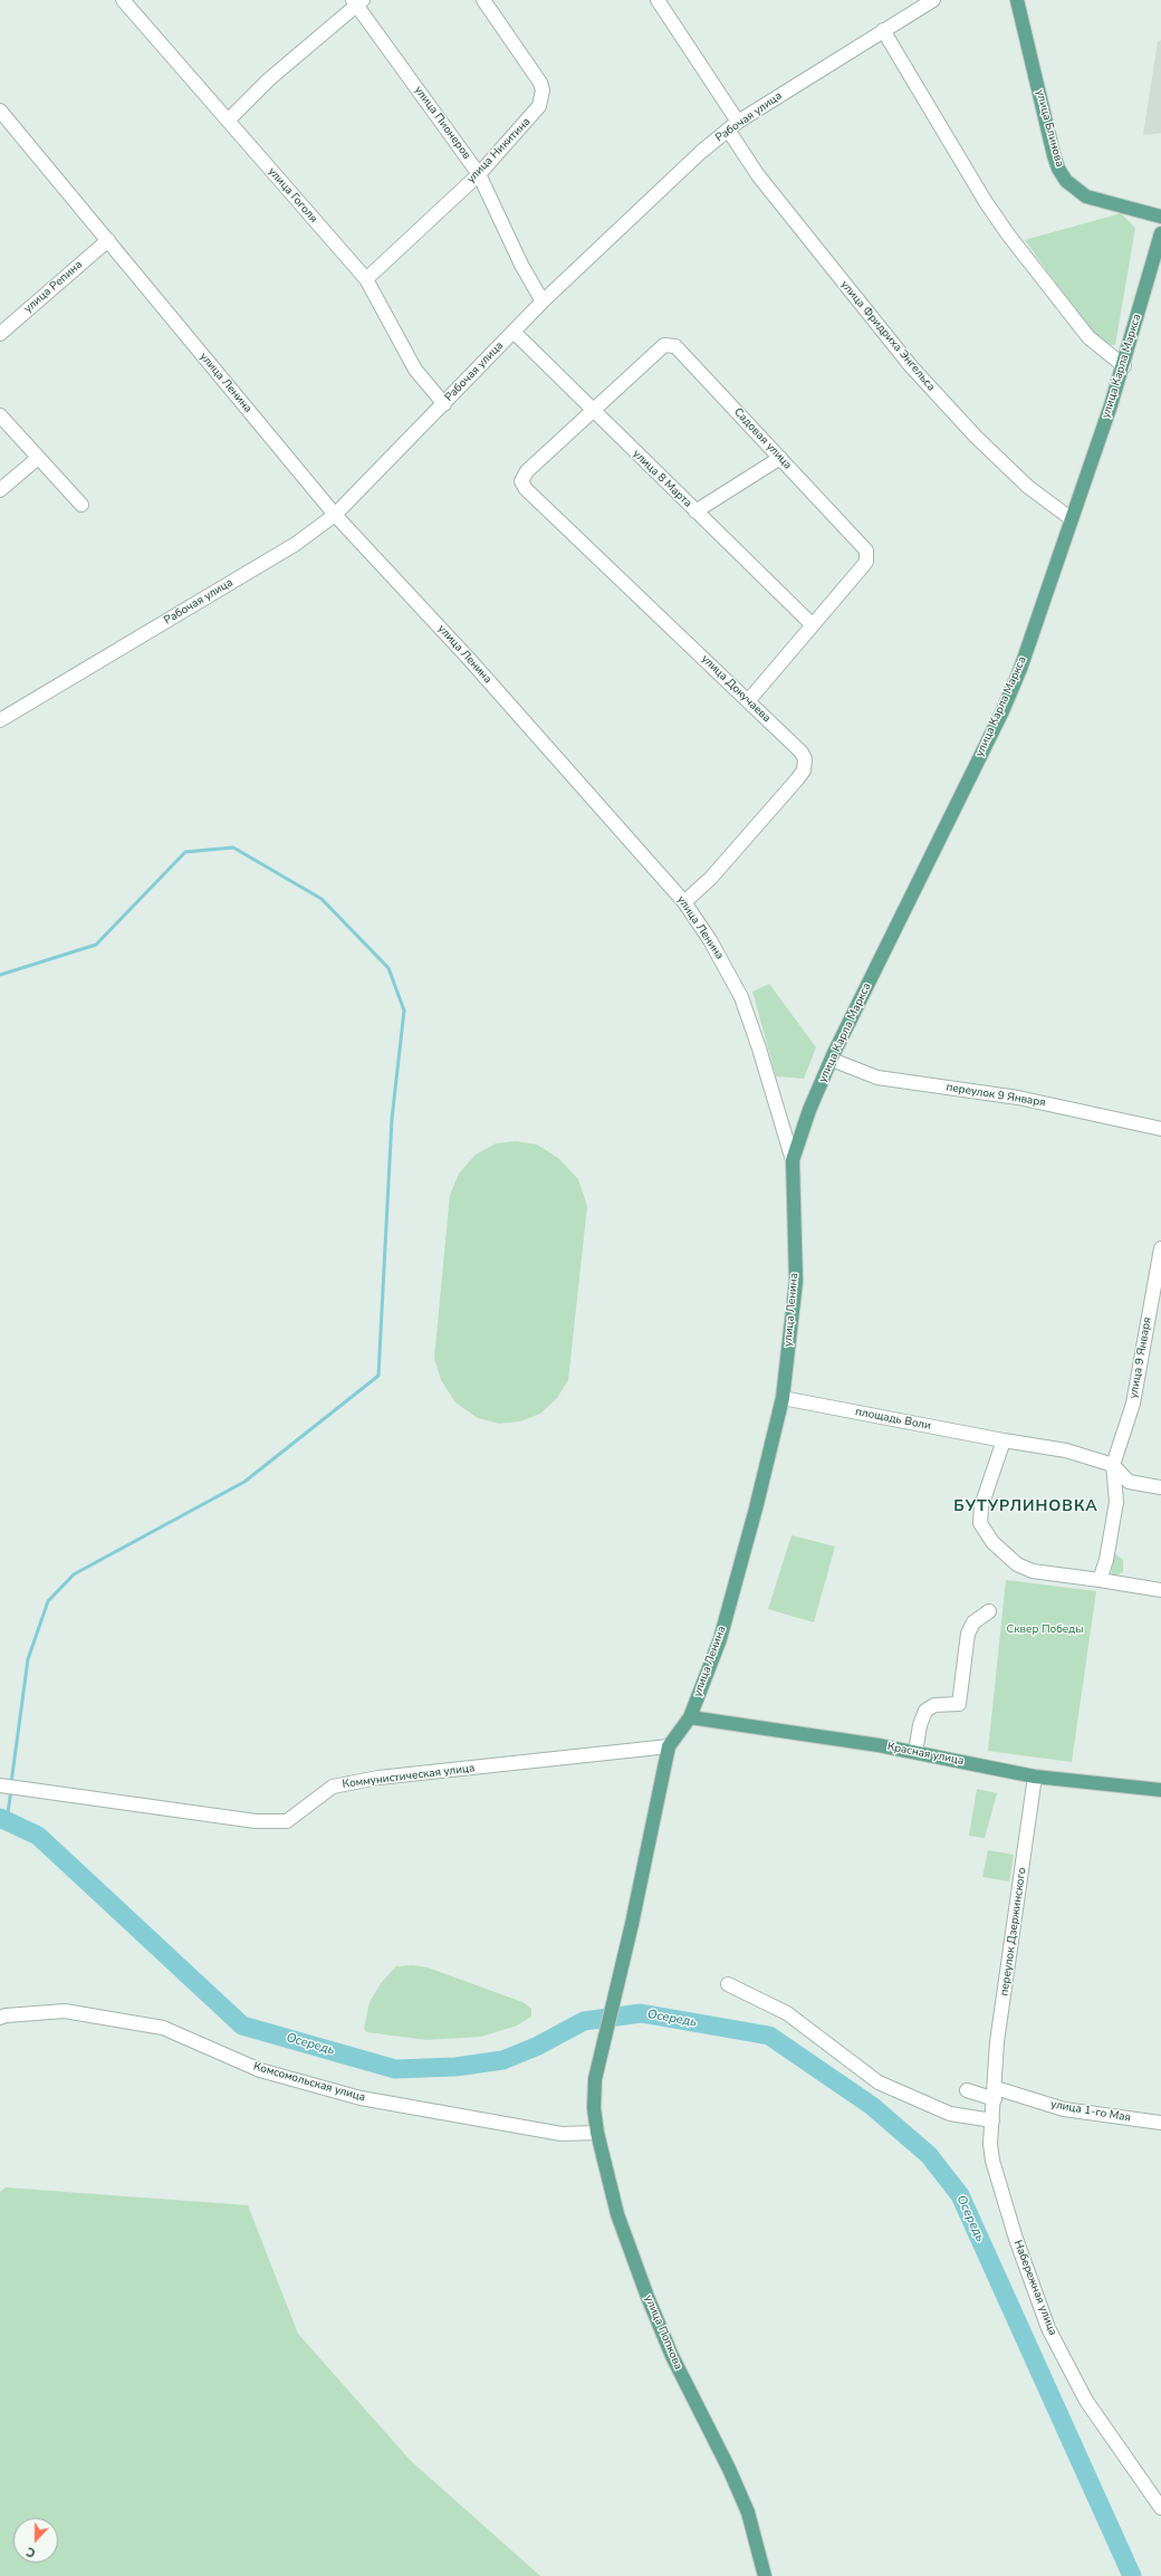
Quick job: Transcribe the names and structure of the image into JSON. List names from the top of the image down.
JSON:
{
  "streets": {
    "main road": [
      "улица Блинова",
      "улица Карла Маркса",
      "улица Ленина",
      "Красная улица",
      "улица Попкова"
    ],
    "street": [
      "Рабочая улица",
      "улица Пионеров",
      "улица Никитина",
      "улица Гоголя",
      "улица Репина",
      "улица Фридриха Энгельса",
      "Садовая улица",
      "улица 8 Марта",
      "улица Докучаева",
      "переулок 9 Января",
      "улица 9 Января",
      "площадь Воли",
      "Коммунистическая улица",
      "переулок Дзержинского",
      "Комсомольская улица",
      "улица 1-го Мая",
      "Набережная улица"
    ]
  },
  "crossings": [
    ["Рабочая улица", "улица Пионеров"],
    ["Рабочая улица", "улица Гоголя"],
    ["Рабочая улица", "улица Фридриха Энгельса"],
    ["Рабочая улица", "улица Ленина"],
    ["Рабочая улица", "улица 8 Марта"],
    ["улица Пионеров", "улица Никитина"],
    ["улица Никитина", "улица Гоголя"],
    ["улица Репина", "улица Ленина"],
    ["улица Фридриха Энгельса", "улица Карла Маркса"],
    ["улица Карла Маркса", "улица Ленина"],
    ["улица Карла Маркса", "переулок 9 Января"],
    ["улица Ленина", "улица Докучаева"],
    ["улица Ленина", "площадь Воли"],
    ["улица Ленина", "Красная улица"],
    ["улица Ленина", "Коммунистическая улица"],
    ["улица Ленина", "улица Попкова"],
    ["Садовая улица", "улица 8 Марта"],
    ["Садовая улица", "улица Докучаева"],
    ["улица 9 Января", "площадь Воли"],
    ["Красная улица", "переулок Дзержинского"],
    ["переулок Дзержинского", "улица 1-го Мая"],
    ["переулок Дзержинского", "Набережная улица"],
    ["Комсомольская улица", "улица Попкова"],
    ["улица 1-го Мая", "Набережная улица"]
  ],
  "districts": ["БУТУРЛИНОВКА"],
  "water": ["Осередь"],
  "parks": ["Сквер Победы"],
  "north": "bottom"
}
